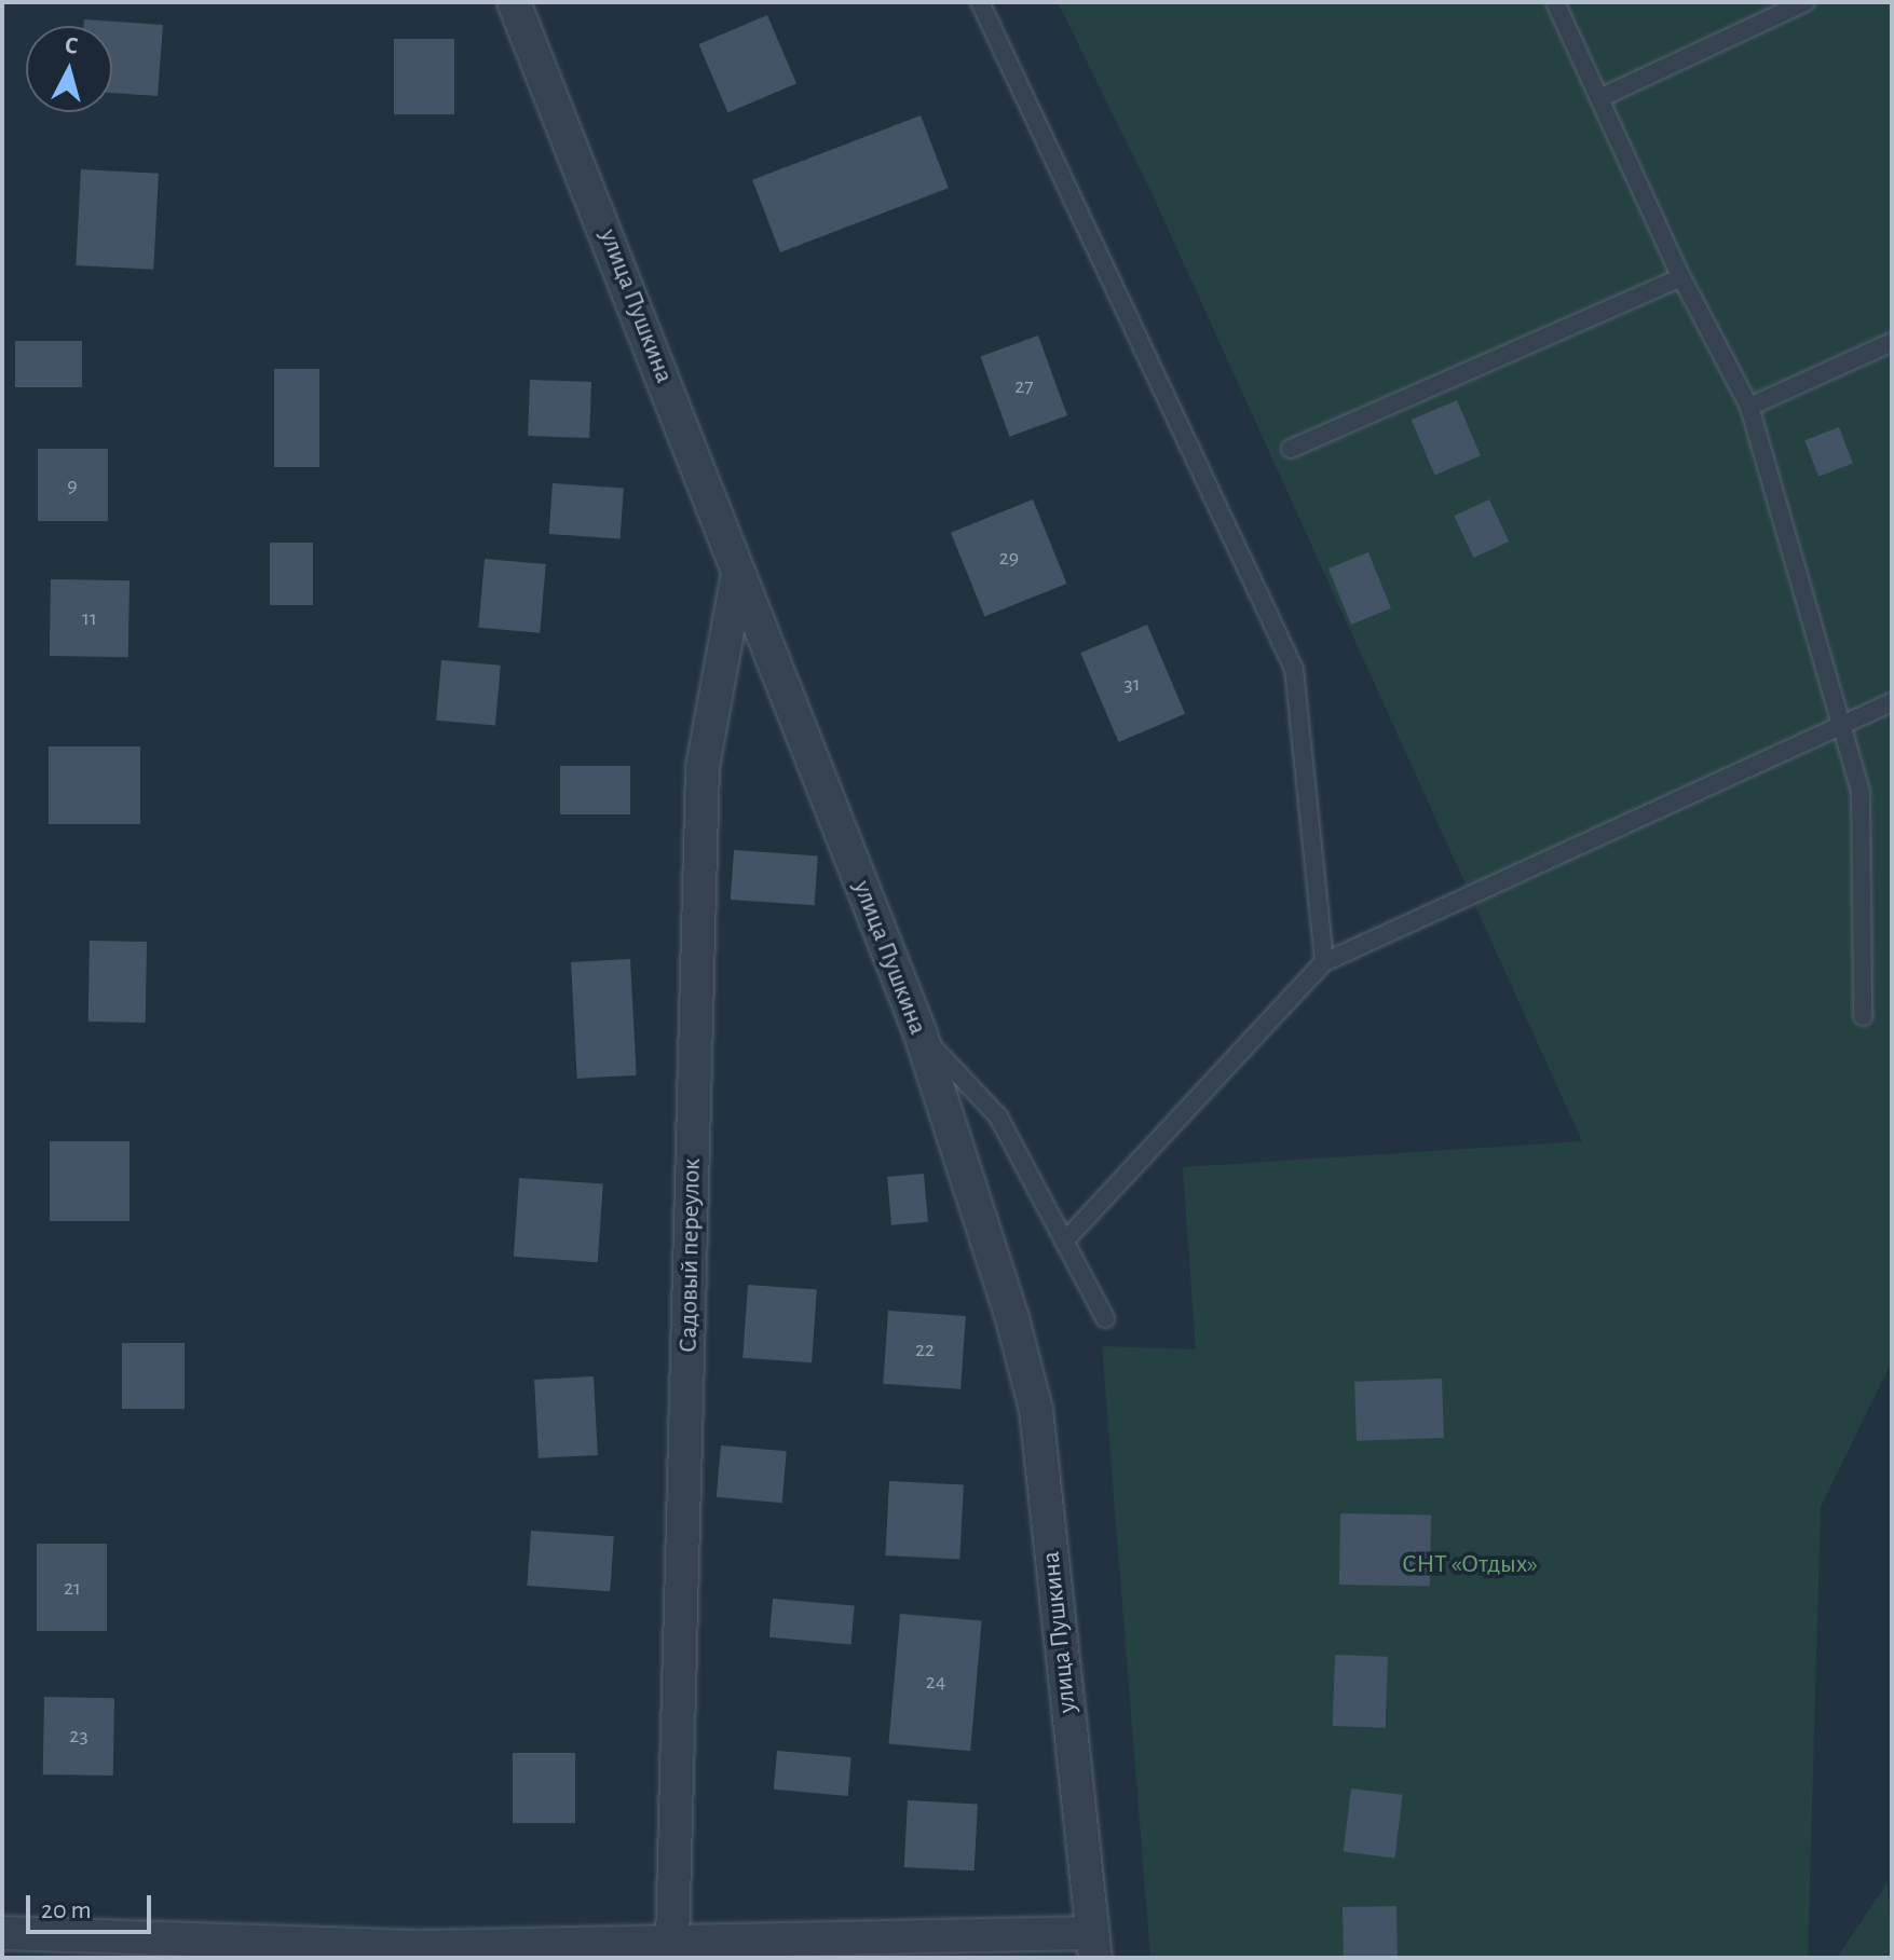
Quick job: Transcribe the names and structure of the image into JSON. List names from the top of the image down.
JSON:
{
  "streets": {
    "street": ["улица Пушкина", "Садовый переулок"]
  },
  "crossings": [
    ["улица Пушкина", "Садовый переулок"]
  ],
  "parks": ["СНТ «Отдых»"],
  "house_numbers": [
    "27",
    "9",
    "29",
    "11",
    "31",
    "22",
    "21",
    "24",
    "23"
  ],
  "scale_bar": "20 m",
  "north": "top"
}
